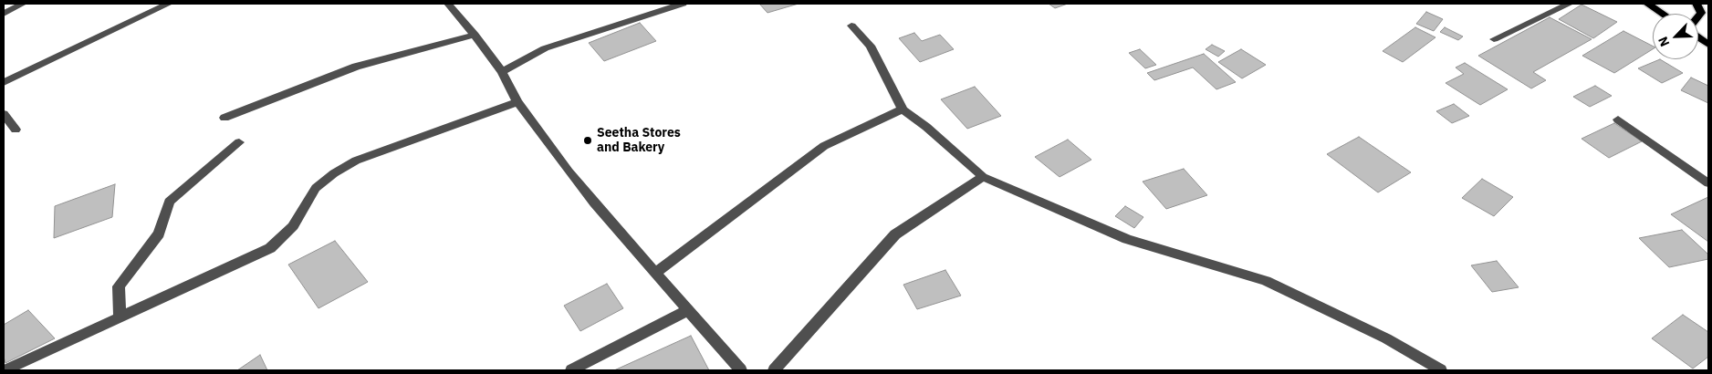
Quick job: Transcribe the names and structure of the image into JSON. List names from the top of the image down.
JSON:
{
  "places": ["Seetha Stores and Bakery"],
  "north": "bottom left"
}
